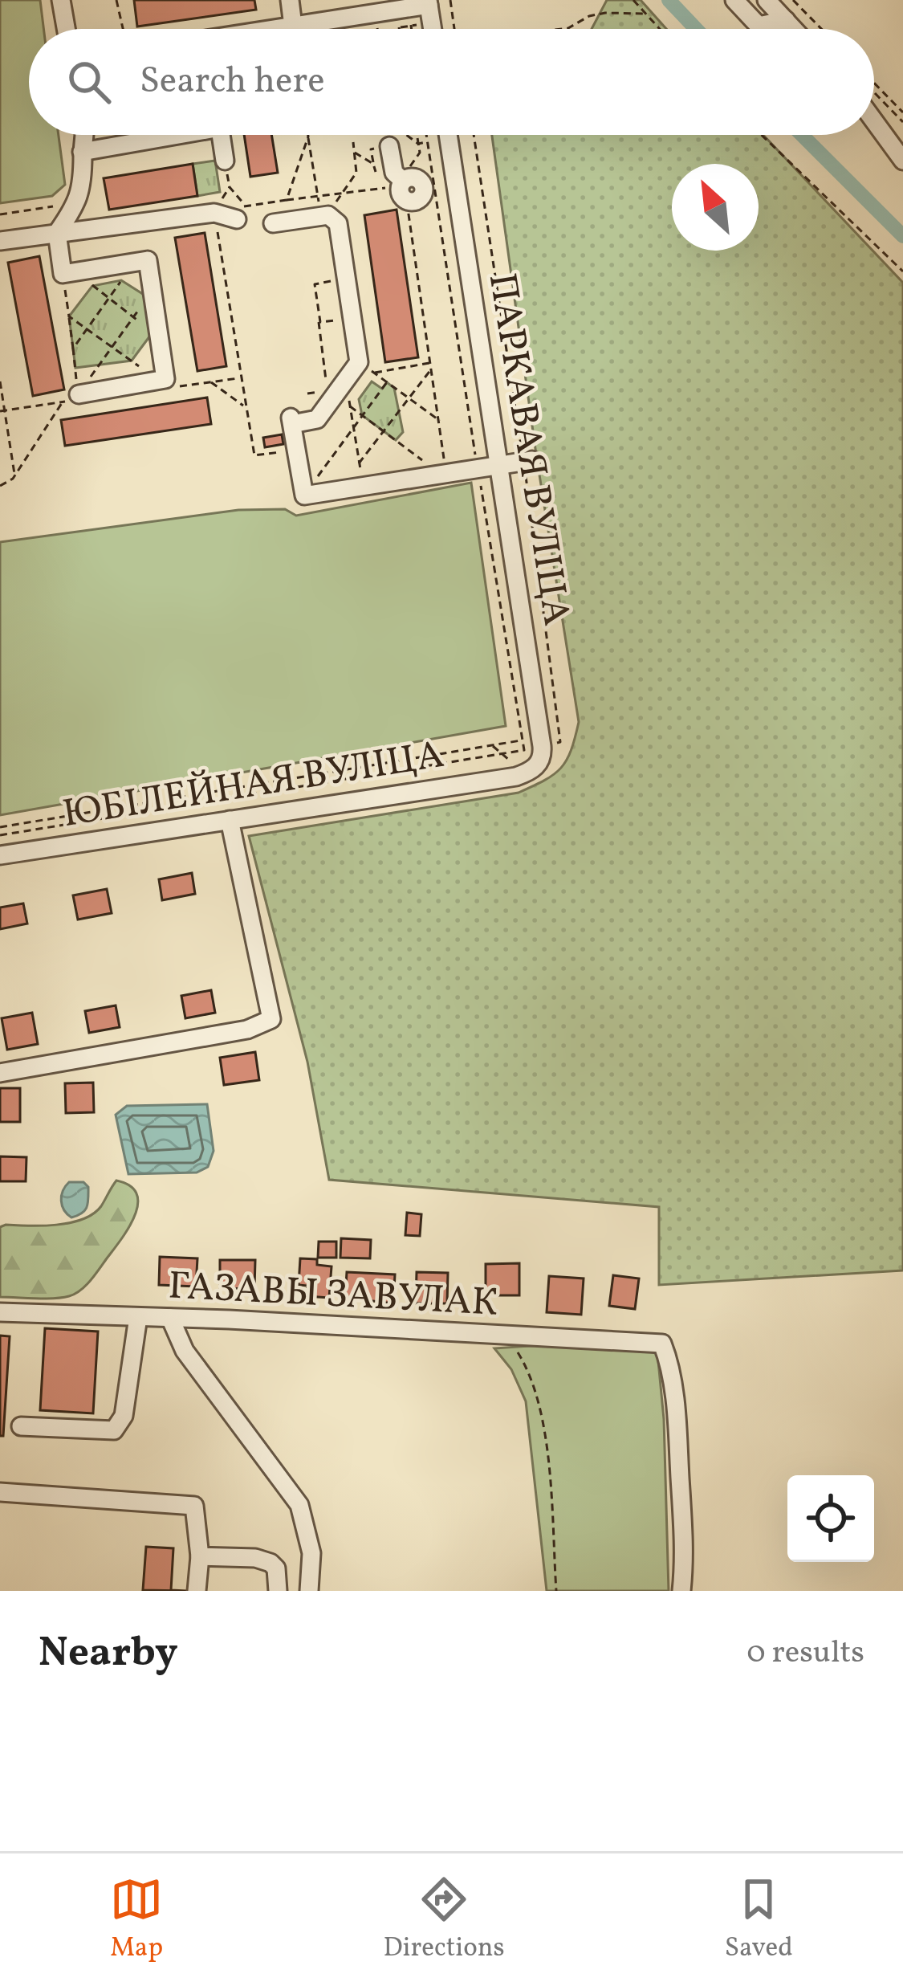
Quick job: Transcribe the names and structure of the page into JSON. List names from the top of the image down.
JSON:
{
  "streets": {
    "street": ["ПАРКАВАЯ ВУЛІЦА", "ЮБІЛЕЙНАЯ ВУЛІЦА", "ГАЗАВЫ ЗАВУЛАК"]
  },
  "crossings": [
    ["ПАРКАВАЯ ВУЛІЦА", "ЮБІЛЕЙНАЯ ВУЛІЦА"]
  ],
  "north": "top left",
  "page": {
    "search": "Search here",
    "heading": ["Nearby", "0 results"],
    "nav": ["Map", "Directions", "Saved"]
  }
}
